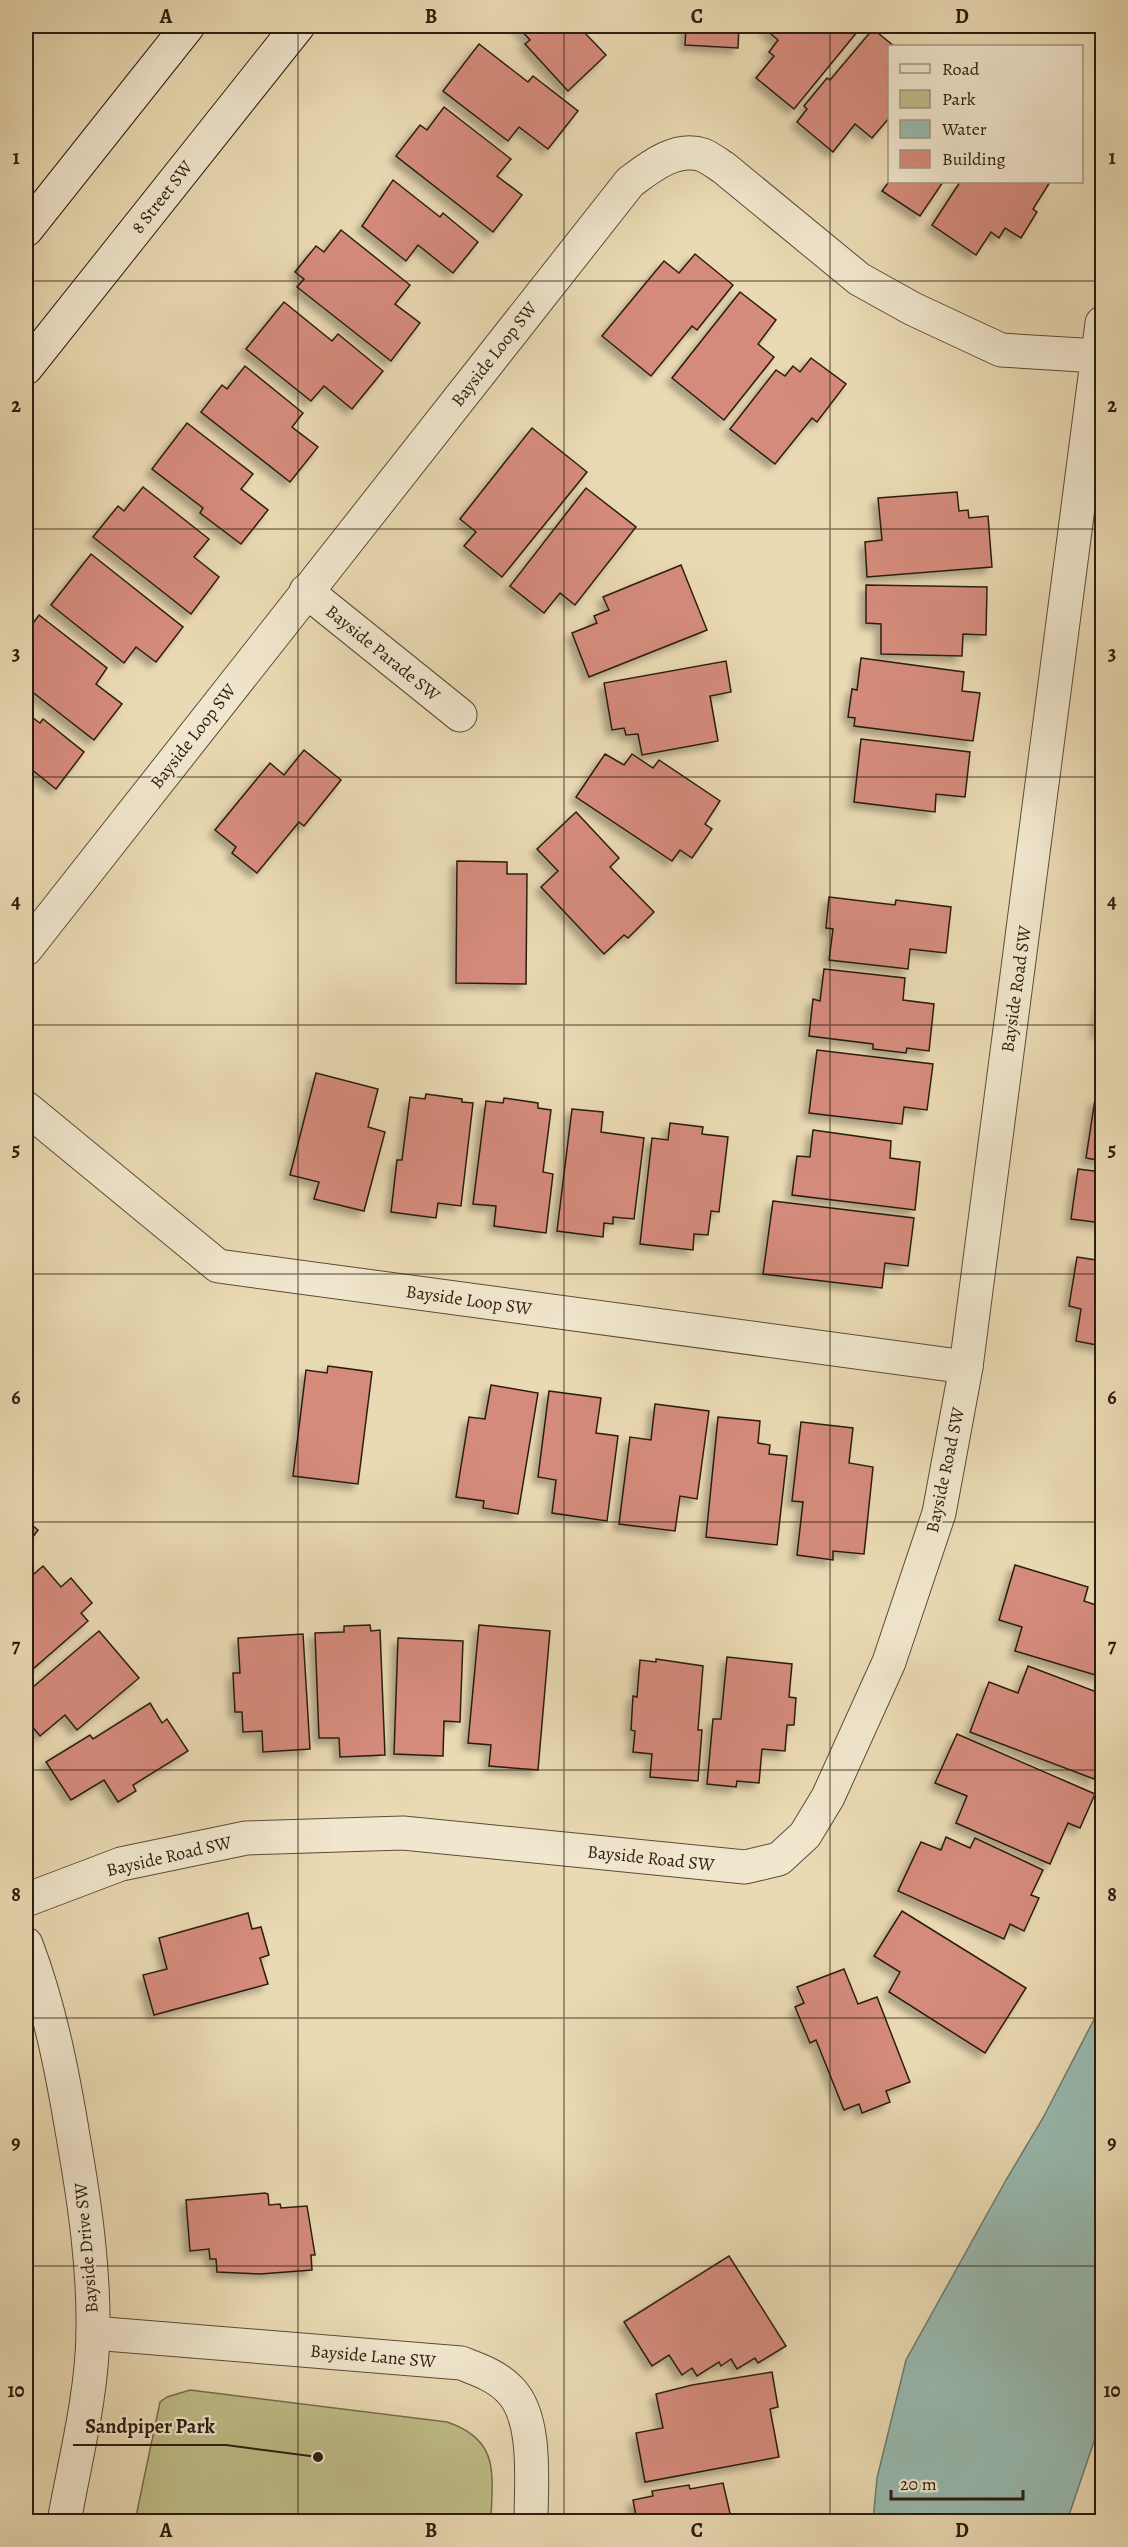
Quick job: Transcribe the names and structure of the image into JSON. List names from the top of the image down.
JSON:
{
  "streets": {
    "street": [
      "8 Street SW",
      "Bayside Loop SW",
      "Bayside Parade SW",
      "Bayside Road SW",
      "Bayside Drive SW",
      "Bayside Lane SW"
    ]
  },
  "crossings": [
    ["Bayside Loop SW", "Bayside Parade SW"],
    ["Bayside Loop SW", "Bayside Road SW"],
    ["Bayside Drive SW", "Bayside Lane SW"]
  ],
  "places": ["Sandpiper Park"],
  "legend": [
    "Road",
    "Park",
    "Water",
    "Building"
  ],
  "scale_bar": "20 m",
  "grid": {
    "columns": [
      "A",
      "B",
      "C",
      "D"
    ],
    "rows": [
      "1",
      "2",
      "3",
      "4",
      "5",
      "6",
      "7",
      "8",
      "9",
      "10"
    ]
  }
}
